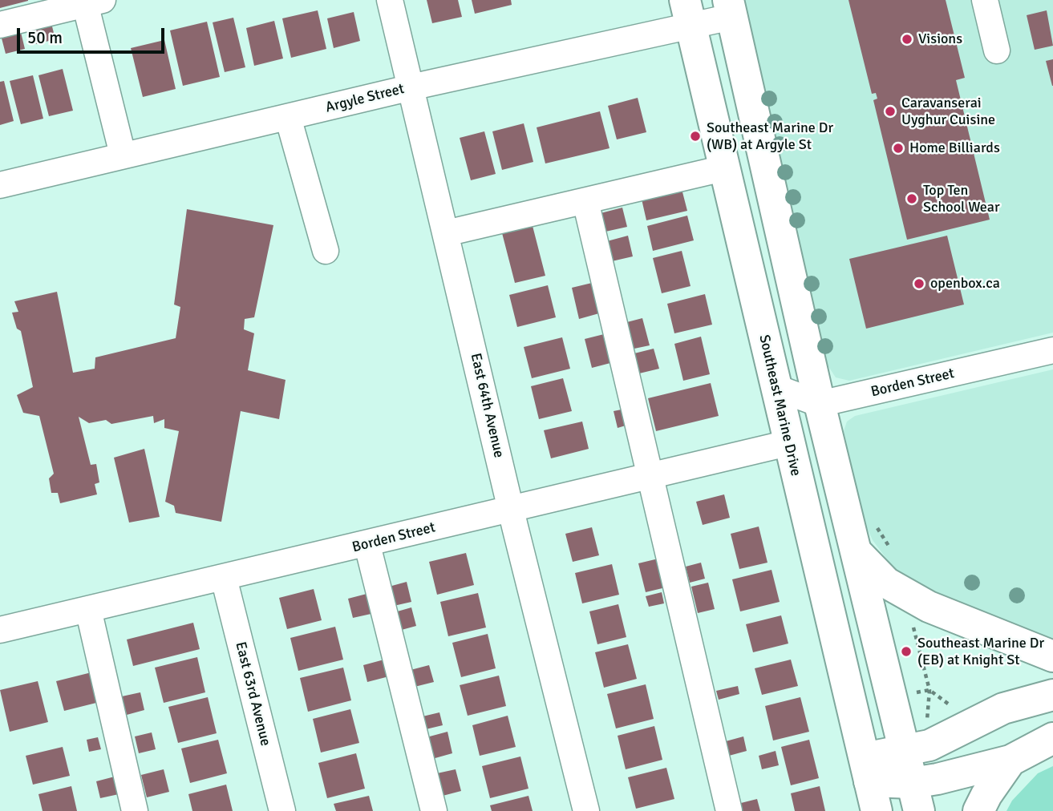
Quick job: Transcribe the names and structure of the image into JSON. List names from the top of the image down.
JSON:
{
  "streets": {
    "main road": ["Southeast Marine Drive"],
    "street": [
      "Argyle Street",
      "Borden Street",
      "East 64th Avenue",
      "East 63rd Avenue"
    ]
  },
  "crossings": [
    ["Argyle Street", "East 64th Avenue"],
    ["Argyle Street", "Southeast Marine Drive"],
    ["Borden Street", "East 64th Avenue"],
    ["Borden Street", "Southeast Marine Drive"],
    ["Borden Street", "East 63rd Avenue"]
  ],
  "places": [
    "Visions",
    "Caravanserai Uyghur Cuisine",
    "Southeast Marine Dr (WB) at Argyle St",
    "Home Billiards",
    "Top Ten School Wear",
    "openbox.ca",
    "Southeast Marine Dr (EB) at Knight St"
  ],
  "scale_bar": "50 m"
}
